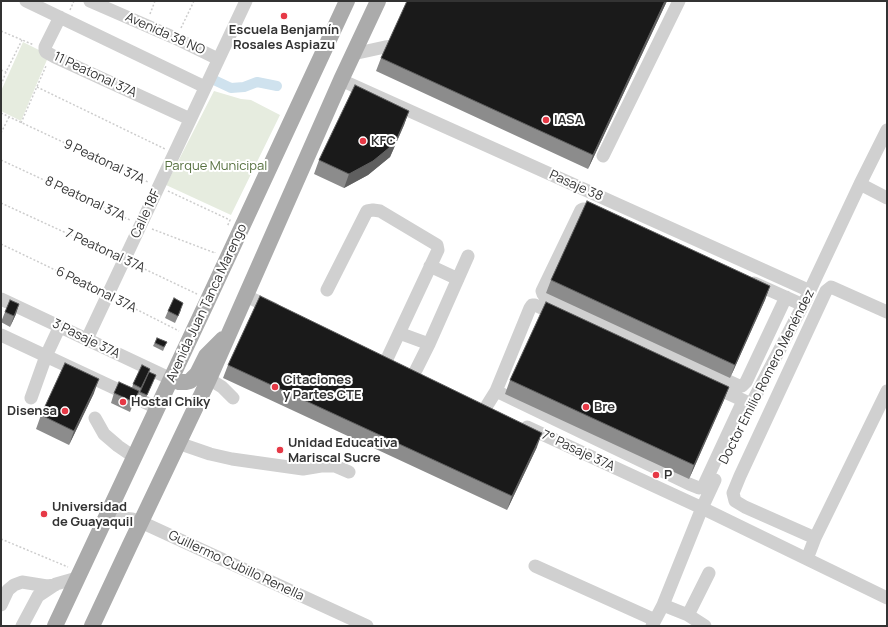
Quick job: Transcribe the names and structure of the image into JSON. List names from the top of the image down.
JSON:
{
  "streets": {
    "main road": ["Avenida Juan Tanca Marengo"],
    "street": [
      "Avenida 38 NO",
      "11 Peatonal 37A",
      "Pasaje 38",
      "Calle 18F",
      "3 Pasaje 37A",
      "Doctor Emilio Romero Menéndez",
      "7° Pasaje 37A",
      "Guillermo Cubillo Renella"
    ],
    "path": [
      "9 Peatonal 37A",
      "8 Peatonal 37A",
      "7 Peatonal 37A",
      "6 Peatonal 37A"
    ]
  },
  "crossings": [
    ["Avenida 38 NO", "Calle 18F"],
    ["11 Peatonal 37A", "Calle 18F"],
    ["9 Peatonal 37A", "Calle 18F"],
    ["Pasaje 38", "Doctor Emilio Romero Menéndez"],
    ["8 Peatonal 37A", "Calle 18F"],
    ["Calle 18F", "7 Peatonal 37A"],
    ["Calle 18F", "6 Peatonal 37A"],
    ["Calle 18F", "3 Pasaje 37A"],
    ["7 Peatonal 37A", "Avenida Juan Tanca Marengo"],
    ["6 Peatonal 37A", "Avenida Juan Tanca Marengo"],
    ["Avenida Juan Tanca Marengo", "3 Pasaje 37A"],
    ["Avenida Juan Tanca Marengo", "Guillermo Cubillo Renella"],
    ["Doctor Emilio Romero Menéndez", "7° Pasaje 37A"]
  ],
  "parks": ["Parque Municipal"],
  "places": [
    "Escuela Benjamín Rosales Aspiazu",
    "IASA",
    "KFC",
    "Citaciones y Partes CTE",
    "Hostal Chiky",
    "Bre",
    "Disensa",
    "Unidad Educativa Mariscal Sucre",
    "P",
    "Universidad de Guayaquil"
  ]
}
